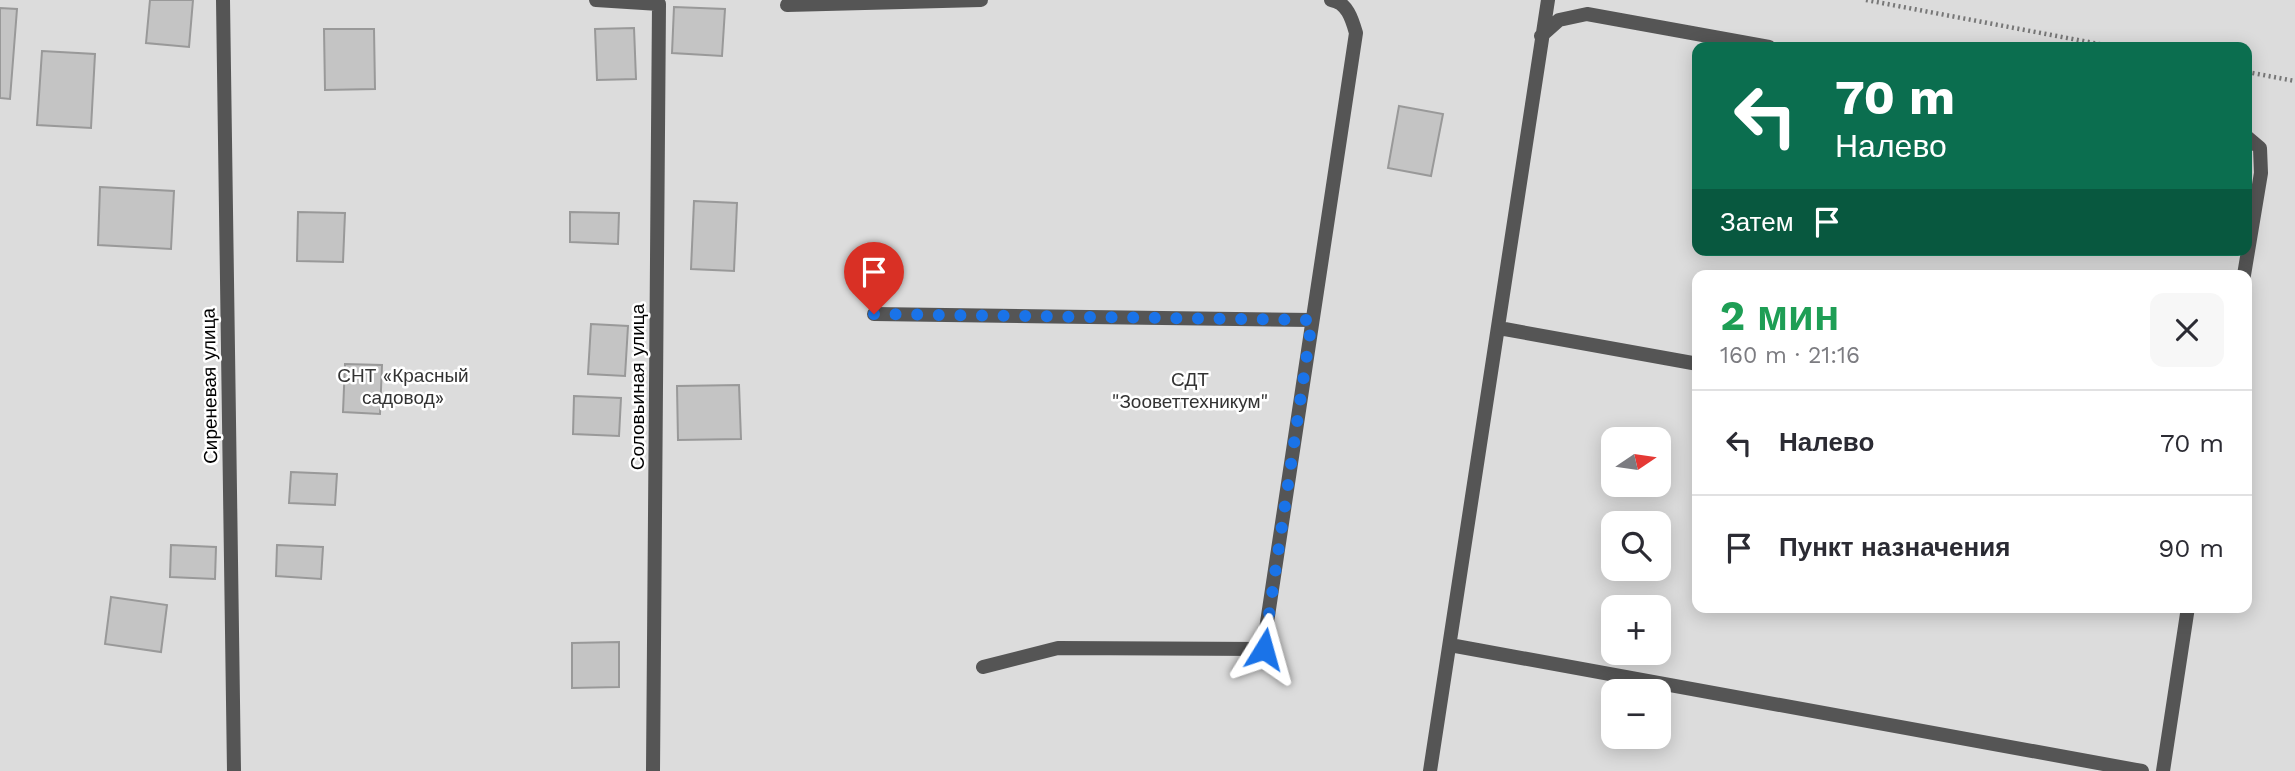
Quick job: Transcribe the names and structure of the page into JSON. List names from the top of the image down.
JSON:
{
  "streets": {
    "street": ["Сиреневая улица", "Соловьиная улица"]
  },
  "parks": ["СНТ «Красный садовод»", "СДТ \"Зооветтехникум\""],
  "north": "right",
  "page": {
    "turn": ["70 m", "Налево"],
    "then": "Затем",
    "heading": ["2 мин", "160 m · 21:16"],
    "list": [
      {
        "name": "Налево",
        "value": "70 m"
      },
      {
        "name": "Пункт назначения",
        "value": "90 m"
      }
    ],
    "map_buttons": ["+", "−"]
  }
}
